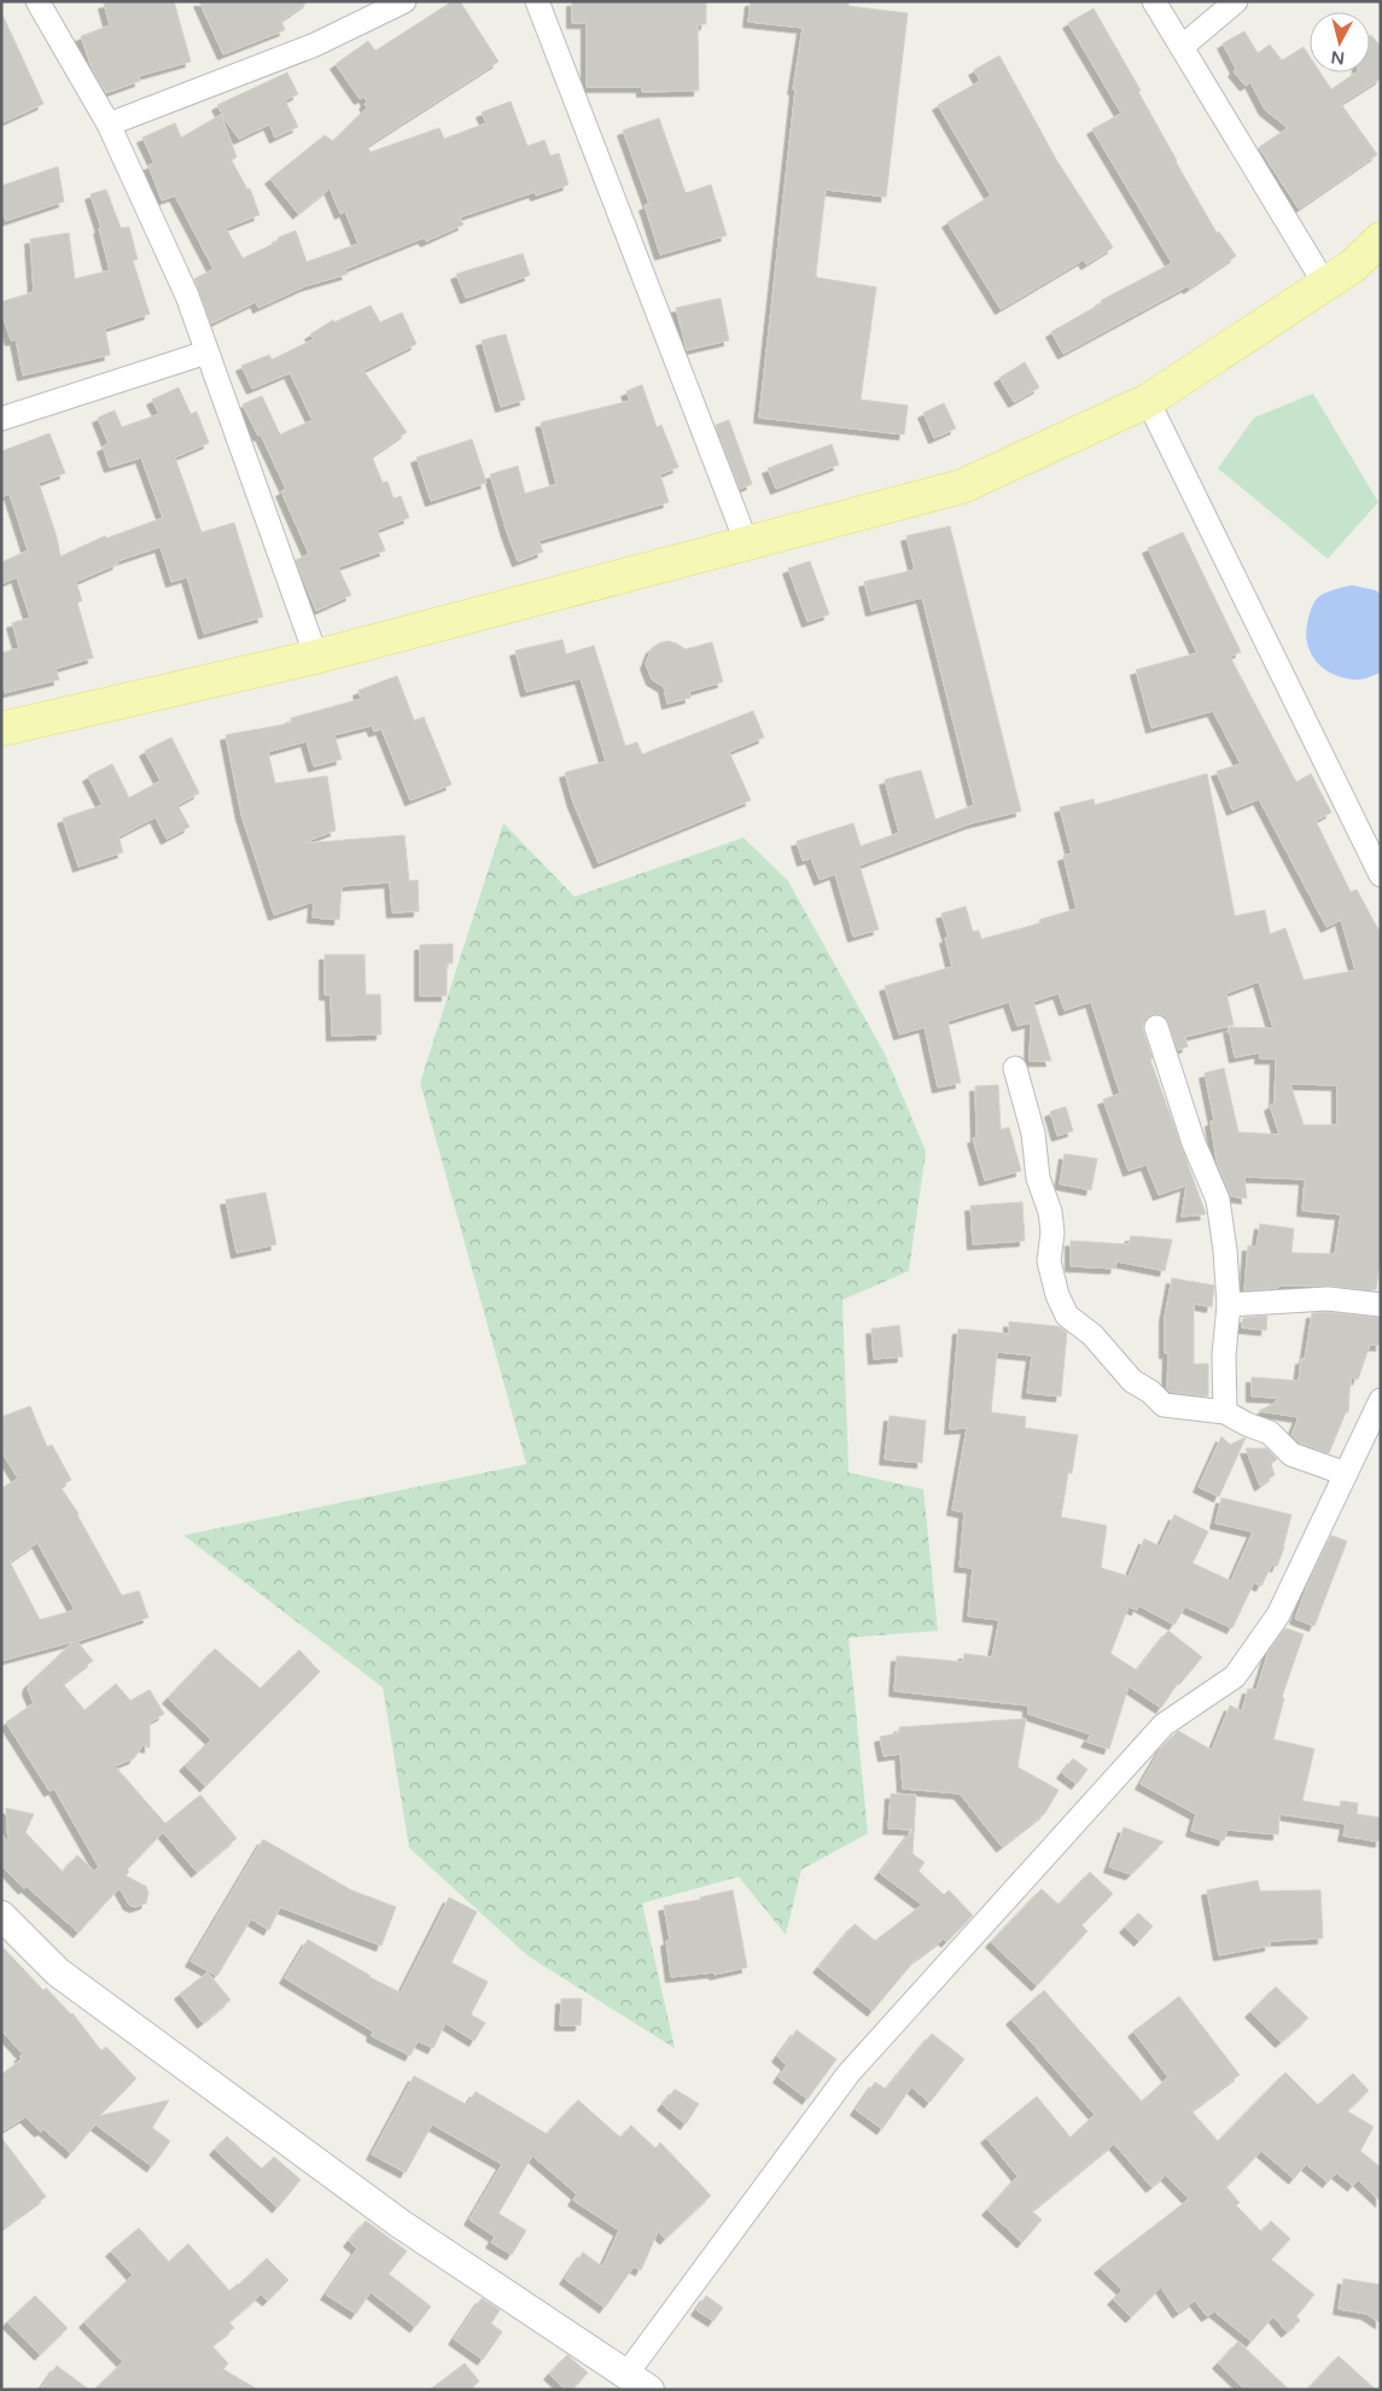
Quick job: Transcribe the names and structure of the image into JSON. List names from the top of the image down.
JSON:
{
  "north": "bottom"
}
